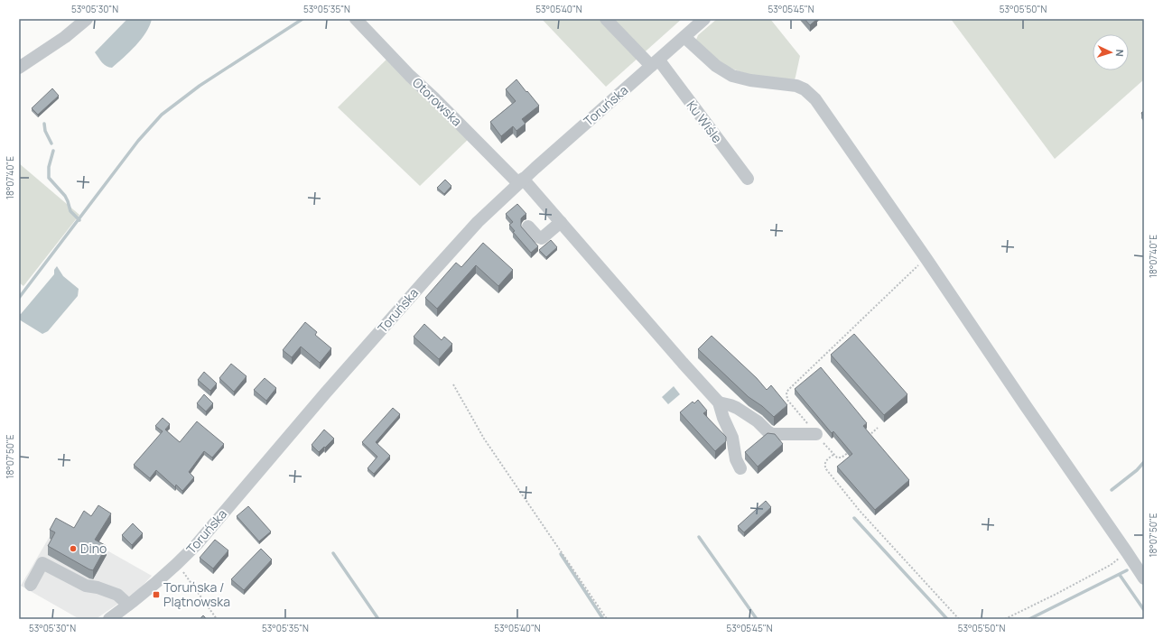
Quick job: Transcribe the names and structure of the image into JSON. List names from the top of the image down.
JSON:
{
  "streets": {
    "street": ["Otorowska", "Toruńska", "Ku Wiśle"]
  },
  "crossings": [
    ["Otorowska", "Toruńska"],
    ["Toruńska", "Ku Wiśle"]
  ],
  "places": {
    "other": ["Dino"],
    "transit": ["Toruńska / Plątnowska"]
  },
  "north": "right",
  "coordinates": [
    "53°05'30\"N",
    "53°05'35\"N",
    "53°05'40\"N",
    "53°05'45\"N",
    "53°05'50\"N",
    "18°07'40\"E",
    "18°07'50\"E"
  ]
}
